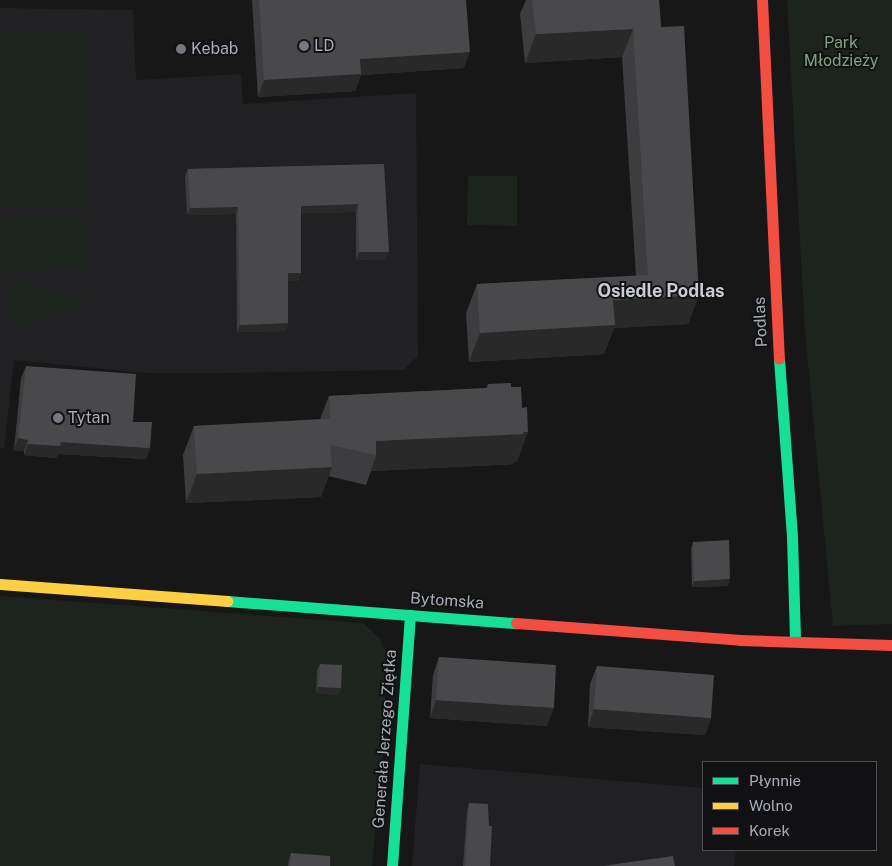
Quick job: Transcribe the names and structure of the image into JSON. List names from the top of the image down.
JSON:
{
  "streets": {
    "street": ["Podlas", "Bytomska", "Generała Jerzego Ziętka"]
  },
  "crossings": [
    ["Podlas", "Bytomska"],
    ["Bytomska", "Generała Jerzego Ziętka"]
  ],
  "districts": ["Osiedle Podlas"],
  "parks": ["Park Młodzieży"],
  "places": ["LD", "Kebab", "Tytan"],
  "legend": ["Płynnie", "Wolno", "Korek"]
}
